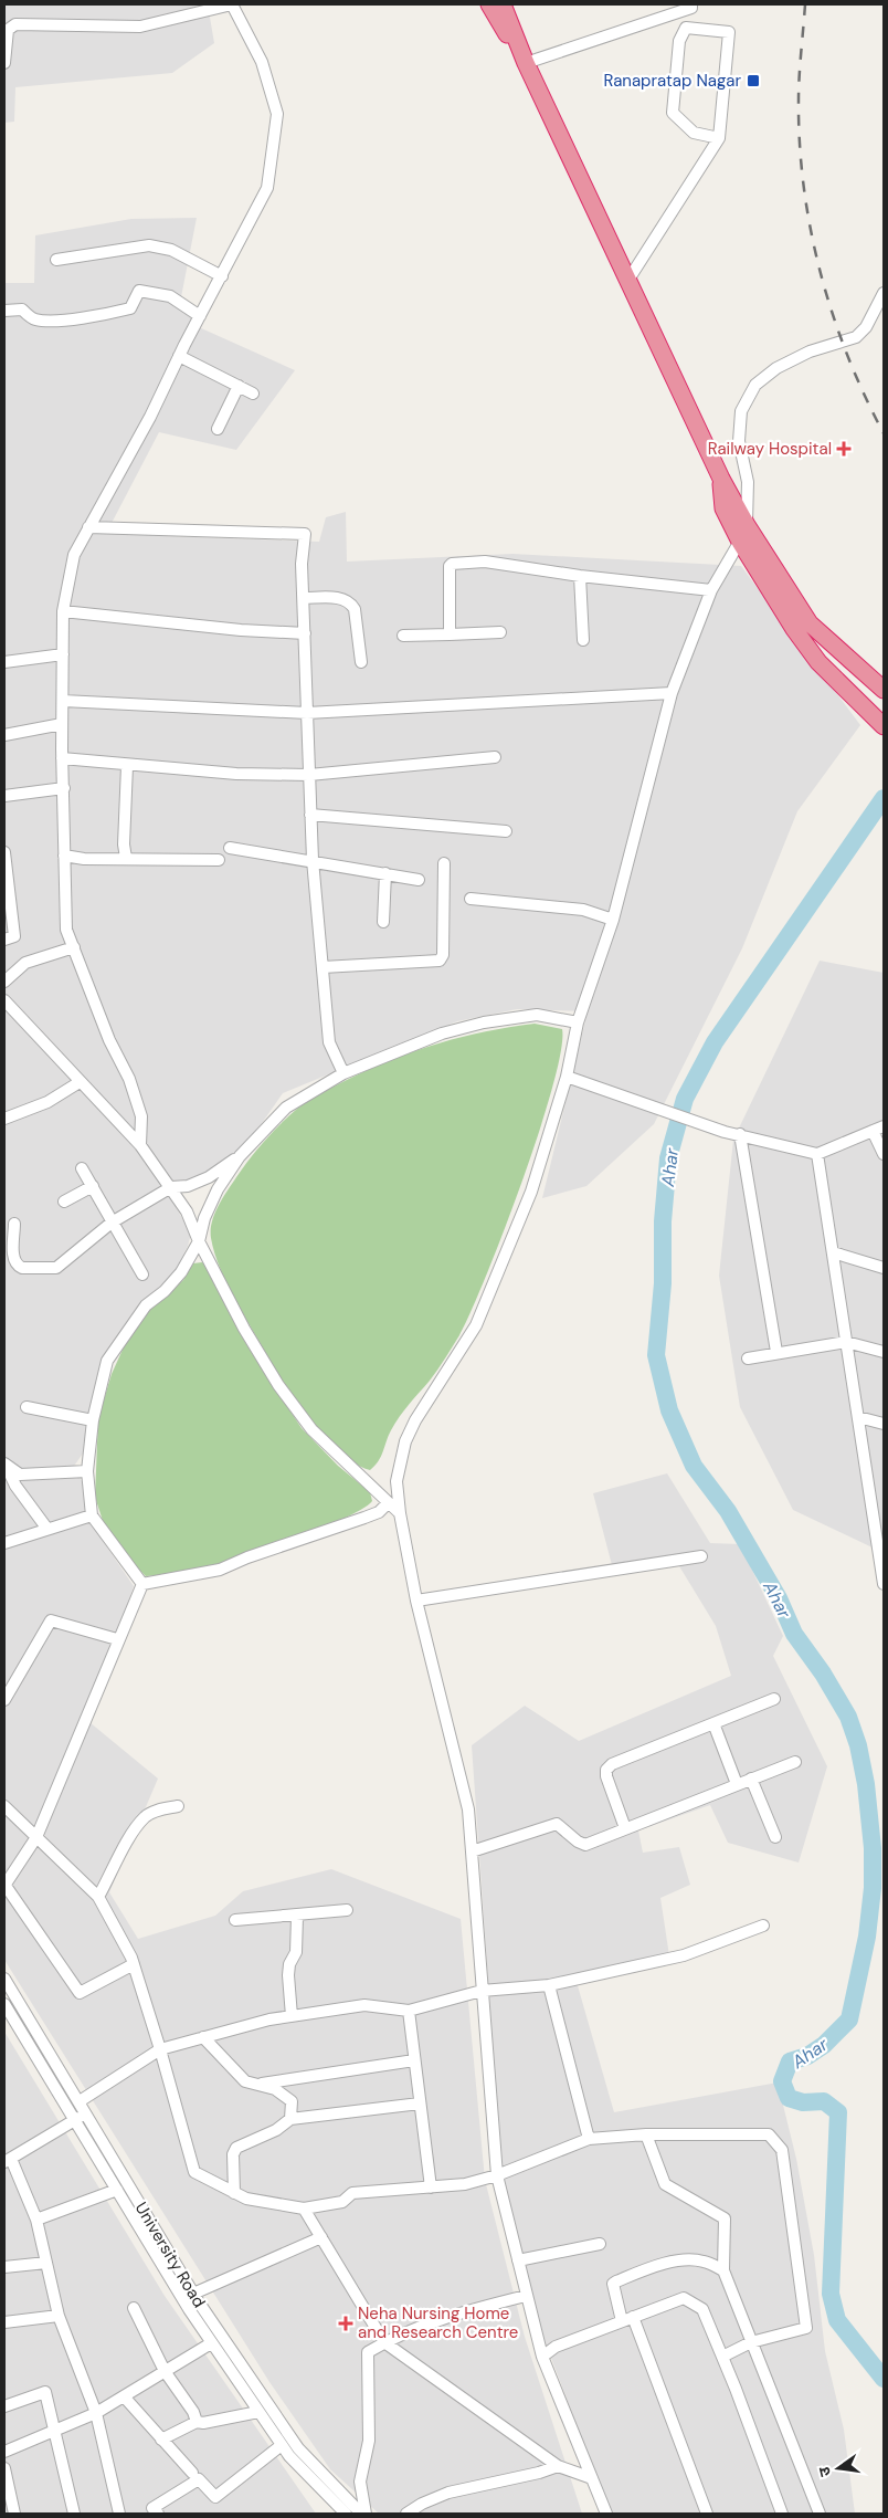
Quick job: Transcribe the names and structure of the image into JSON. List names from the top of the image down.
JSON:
{
  "streets": {
    "street": ["University Road"]
  },
  "water": ["Ahar"],
  "places": {
    "transit": ["Ranapratap Nagar"],
    "health": ["Railway Hospital", "Neha Nursing Home and Research Centre"]
  },
  "north": "left"
}
